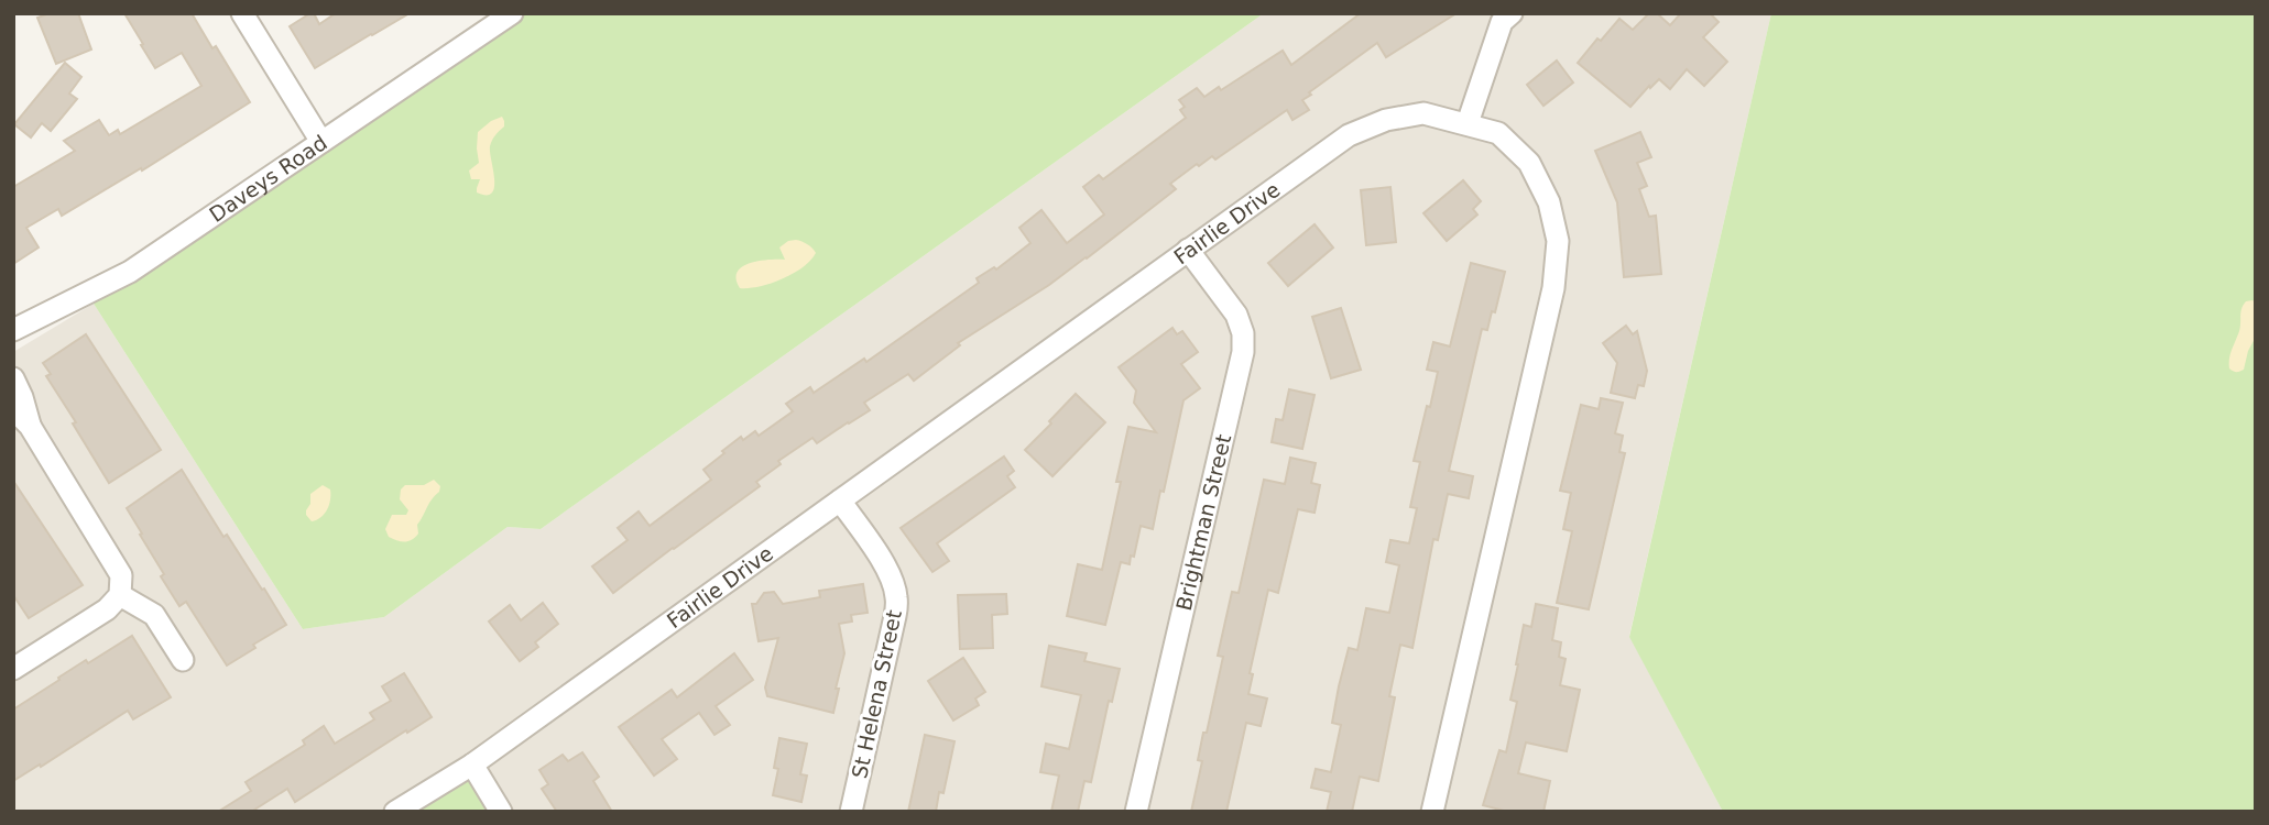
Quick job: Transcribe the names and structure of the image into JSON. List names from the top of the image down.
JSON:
{
  "streets": {
    "street": [
      "Daveys Road",
      "Fairlie Drive",
      "Brightman Street",
      "St Helena Street"
    ]
  },
  "crossings": [
    ["Fairlie Drive", "Brightman Street"],
    ["Fairlie Drive", "St Helena Street"]
  ]
}
